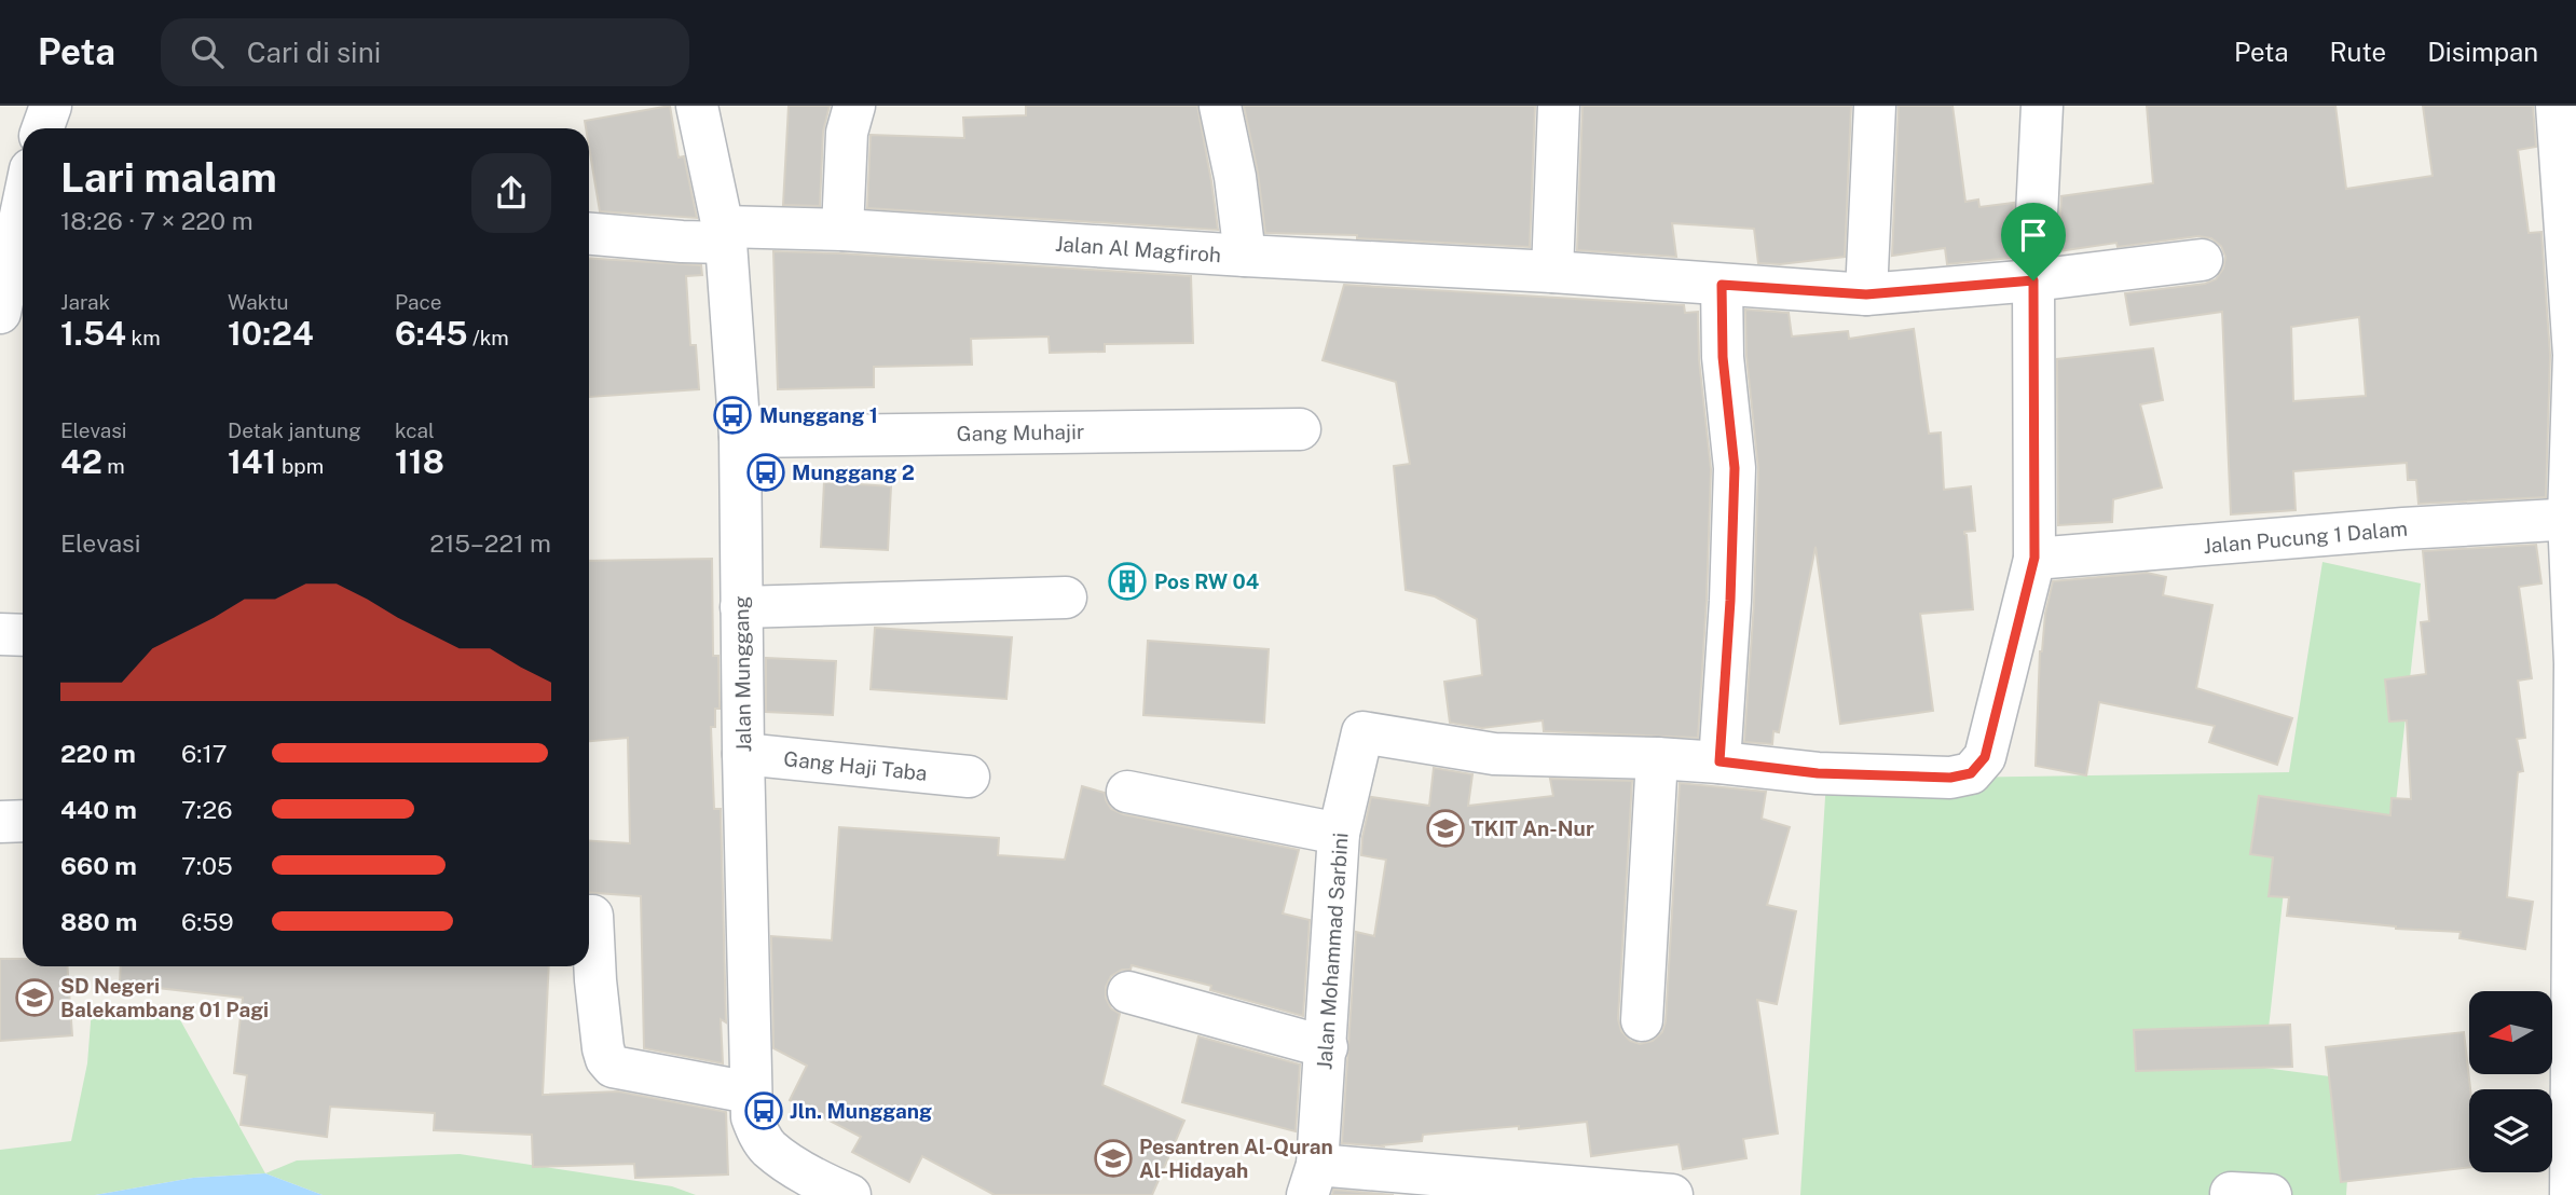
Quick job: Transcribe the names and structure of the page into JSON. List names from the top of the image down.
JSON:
{
  "streets": {
    "street": [
      "Jalan Al Magfiroh",
      "Gang Muhajir",
      "Jalan Pucung 1 Dalam",
      "Jalan Munggang",
      "Gang Haji Taba",
      "Jalan Mohammad Sarbini"
    ]
  },
  "crossings": [
    ["Jalan Al Magfiroh", "Jalan Munggang"],
    ["Jalan Al Magfiroh", "Jalan Mohammad Sarbini"],
    ["Gang Muhajir", "Jalan Munggang"],
    ["Jalan Pucung 1 Dalam", "Jalan Mohammad Sarbini"],
    ["Jalan Munggang", "Gang Haji Taba"]
  ],
  "places": {
    "bus stop": ["Munggang 1", "Munggang 2", "Jln. Munggang"],
    "building": ["Pos RW 04"],
    "school or university": ["TKIT An-Nur", "SD Negeri Balekambang 01 Pagi", "Pesantren Al-Quran Al-Hidayah"]
  },
  "north": "left",
  "page": {
    "header": "Peta",
    "search": "Cari di sini",
    "nav": ["Peta", "Rute", "Disimpan"],
    "heading": ["Lari malam", "18:26 · 7 × 220 m"],
    "stats": [
      ["Jarak", "1.54 km"],
      ["Waktu", "10:24"],
      ["Pace", "6:45 /km"],
      ["Elevasi", "42 m"],
      ["Detak jantung", "141 bpm"],
      ["kcal", "118"]
    ],
    "chart": ["Elevasi", "215–221 m"],
    "list": [
      {
        "name": "220 m",
        "note": "6:17"
      },
      {
        "name": "440 m",
        "note": "7:26"
      },
      {
        "name": "660 m",
        "note": "7:05"
      },
      {
        "name": "880 m",
        "note": "6:59"
      }
    ]
  }
}
